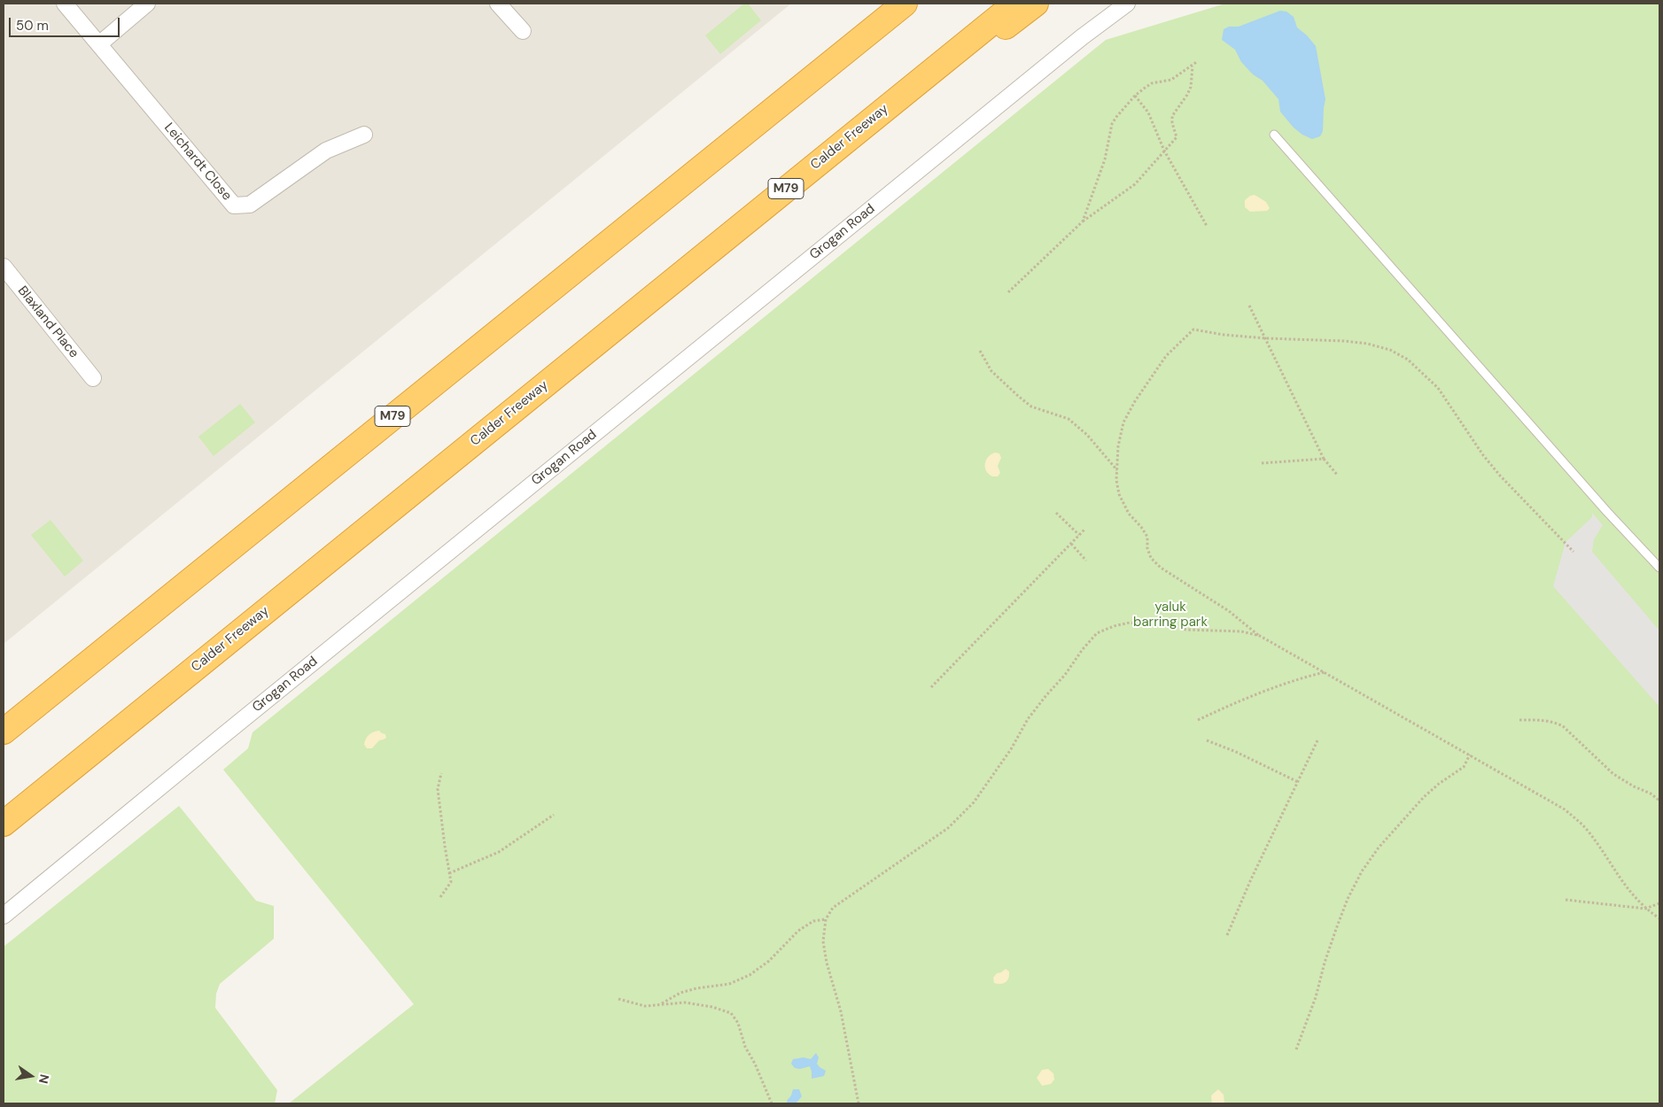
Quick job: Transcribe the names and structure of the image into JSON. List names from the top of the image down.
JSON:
{
  "streets": {
    "highway": ["Calder Freeway", "M79"],
    "street": ["Leichardt Close", "Grogan Road", "Blaxland Place"]
  },
  "parks": ["yaluk barring park"],
  "scale_bar": "50 m",
  "north": "right"
}
